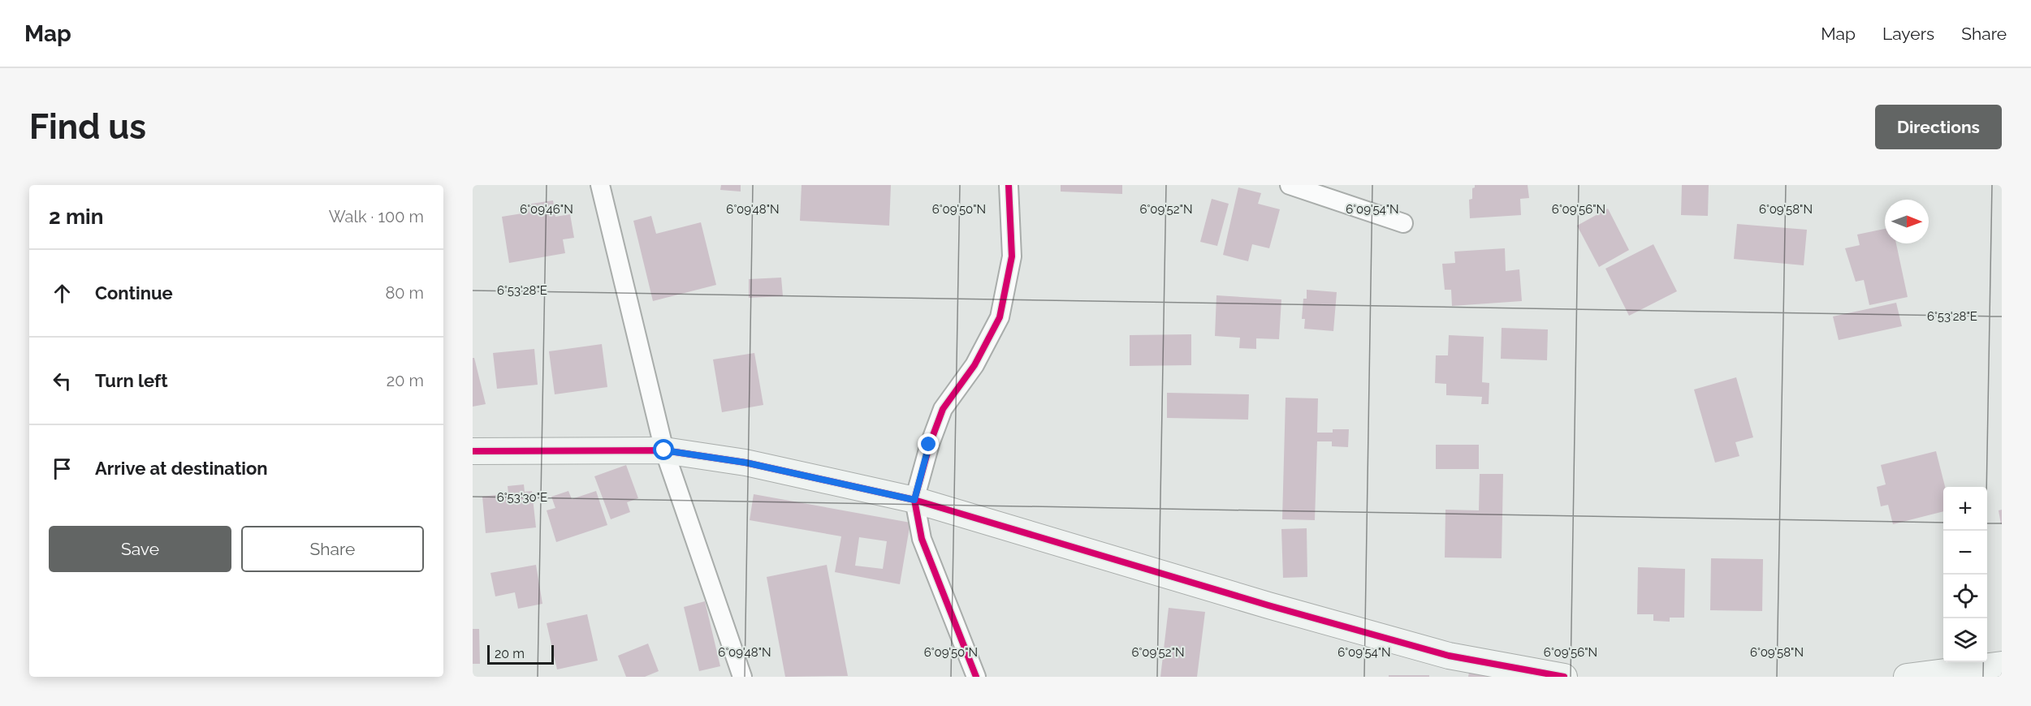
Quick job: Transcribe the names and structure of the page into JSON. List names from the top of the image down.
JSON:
{
  "scale_bar": "20 m",
  "north": "right",
  "page": {
    "header": "Map",
    "nav": ["Map", "Layers", "Share"],
    "buttons": [
      "Directions",
      ["Save", "Share"]
    ],
    "title": "Find us",
    "heading": ["2 min", "Walk · 100 m"],
    "list": [
      ["Continue", "80 m"],
      ["Turn left", "20 m"],
      "Arrive at destination"
    ],
    "map_buttons": ["+", "−"],
    "scale": "20 m"
  },
  "coordinates": [
    "6°09'46\"N",
    "6°09'48\"N",
    "6°09'50\"N",
    "6°09'52\"N",
    "6°09'54\"N",
    "6°09'56\"N",
    "6°09'58\"N",
    "6°53'28\"E",
    "6°53'30\"E"
  ]
}
